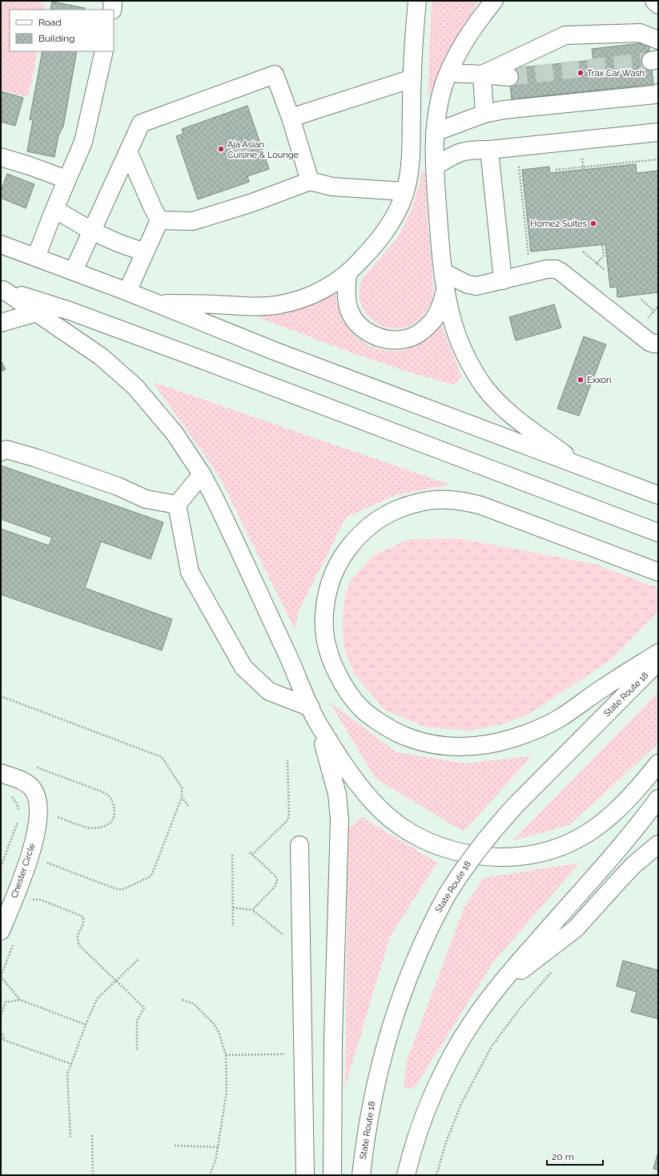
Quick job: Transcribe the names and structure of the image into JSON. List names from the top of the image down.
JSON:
{
  "streets": {
    "main road": ["State Route 18", "Chester Circle"]
  },
  "places": [
    "Trax Car Wash",
    "Aja Asian Cuisine & Lounge",
    "Home2 Suites",
    "Exxon"
  ],
  "legend": ["Road", "Building"],
  "scale_bar": "20 m"
}
